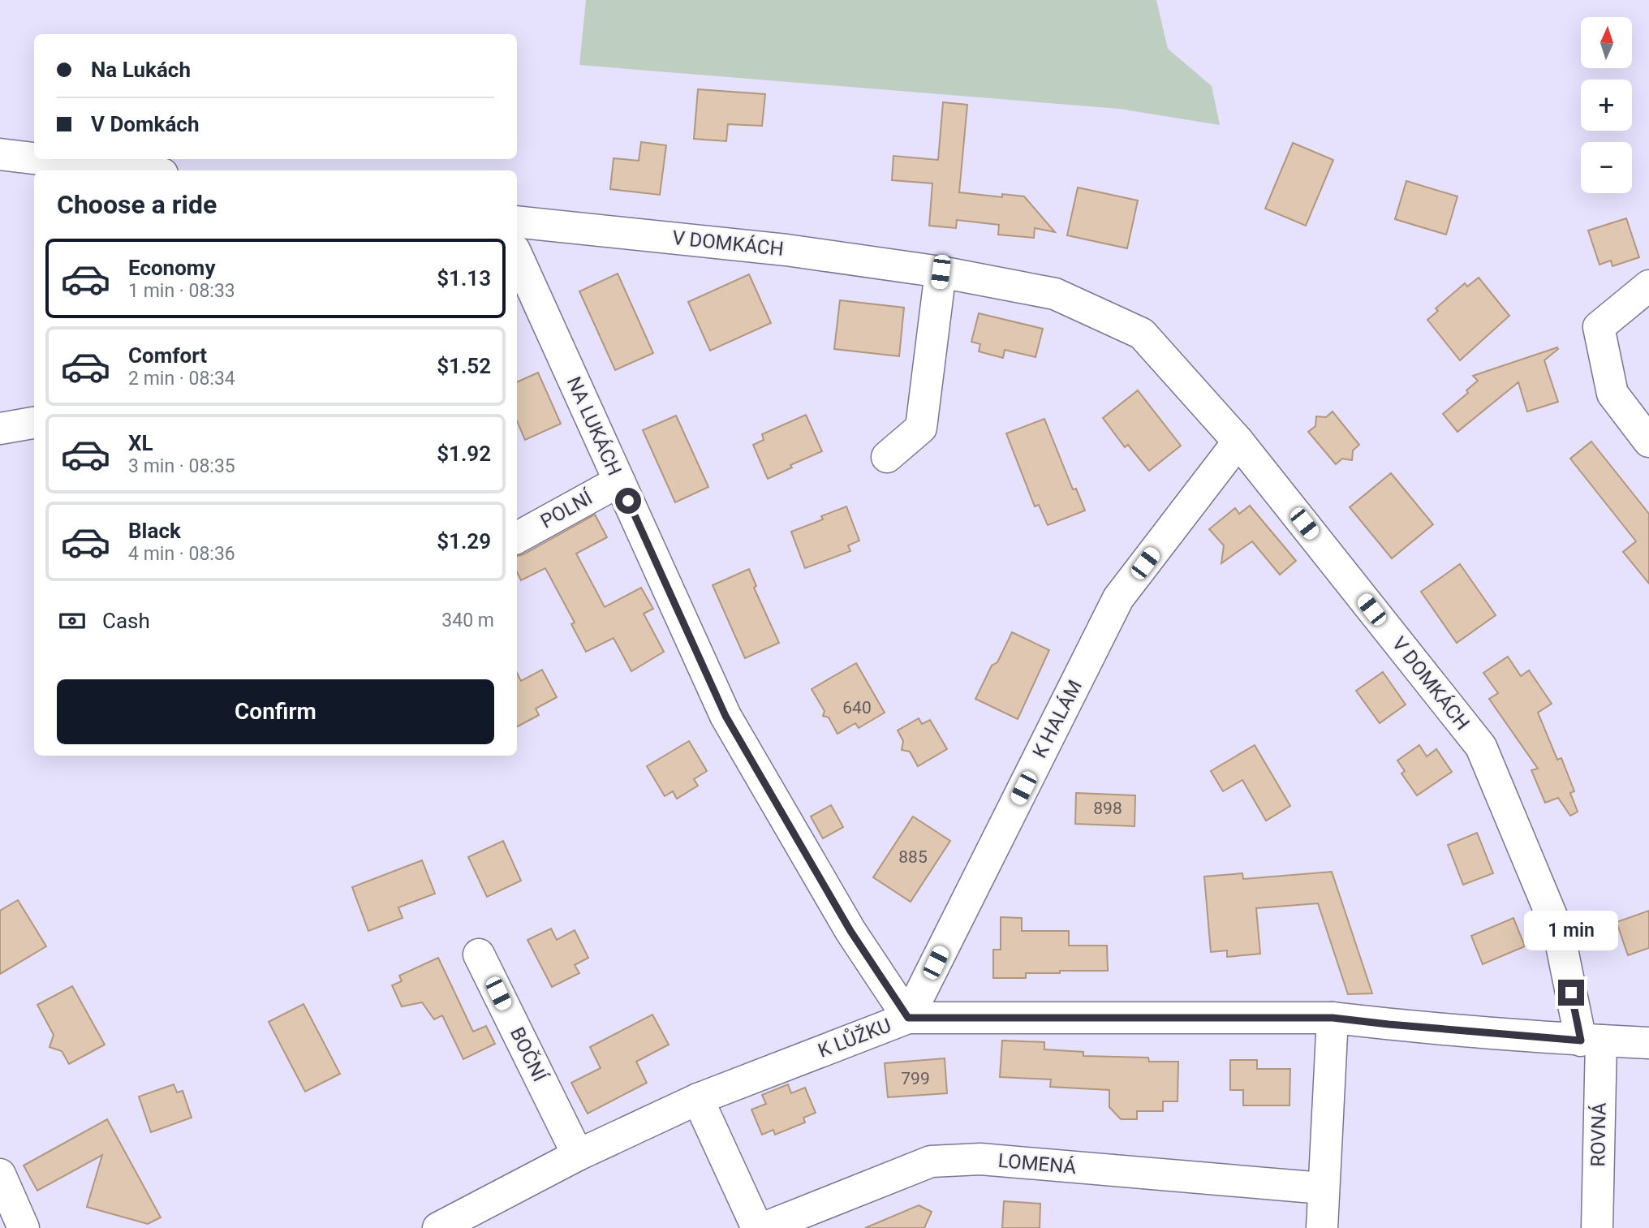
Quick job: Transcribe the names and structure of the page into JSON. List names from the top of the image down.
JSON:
{
  "streets": {
    "street": [
      "V DOMKÁCH",
      "NA LUKÁCH",
      "POLNÍ",
      "K HALÁM",
      "K LŮŽKU",
      "BOČNÍ",
      "ROVNÁ",
      "LOMENÁ"
    ]
  },
  "crossings": [
    ["V DOMKÁCH", "K HALÁM"],
    ["V DOMKÁCH", "K LŮŽKU"],
    ["V DOMKÁCH", "ROVNÁ"],
    ["NA LUKÁCH", "POLNÍ"],
    ["NA LUKÁCH", "K HALÁM"],
    ["NA LUKÁCH", "K LŮŽKU"],
    ["K HALÁM", "K LŮŽKU"],
    ["K LŮŽKU", "BOČNÍ"],
    ["K LŮŽKU", "ROVNÁ"]
  ],
  "house_numbers": [
    "640",
    "898",
    "885",
    "799"
  ],
  "north": "top",
  "page": {
    "map_buttons": ["+", "−"],
    "banner": ["Na Lukách", "V Domkách"],
    "heading": "Choose a ride",
    "list": [
      {
        "name": "Economy",
        "note": "1 min · 08:33",
        "value": "$1.13"
      },
      {
        "name": "Comfort",
        "note": "2 min · 08:34",
        "value": "$1.52"
      },
      {
        "name": "XL",
        "note": "3 min · 08:35",
        "value": "$1.92"
      },
      {
        "name": "Black",
        "note": "4 min · 08:36",
        "value": "$1.29"
      }
    ],
    "pay": ["Cash", "340 m"],
    "buttons": "Confirm",
    "bubble": "1 min"
  }
}
